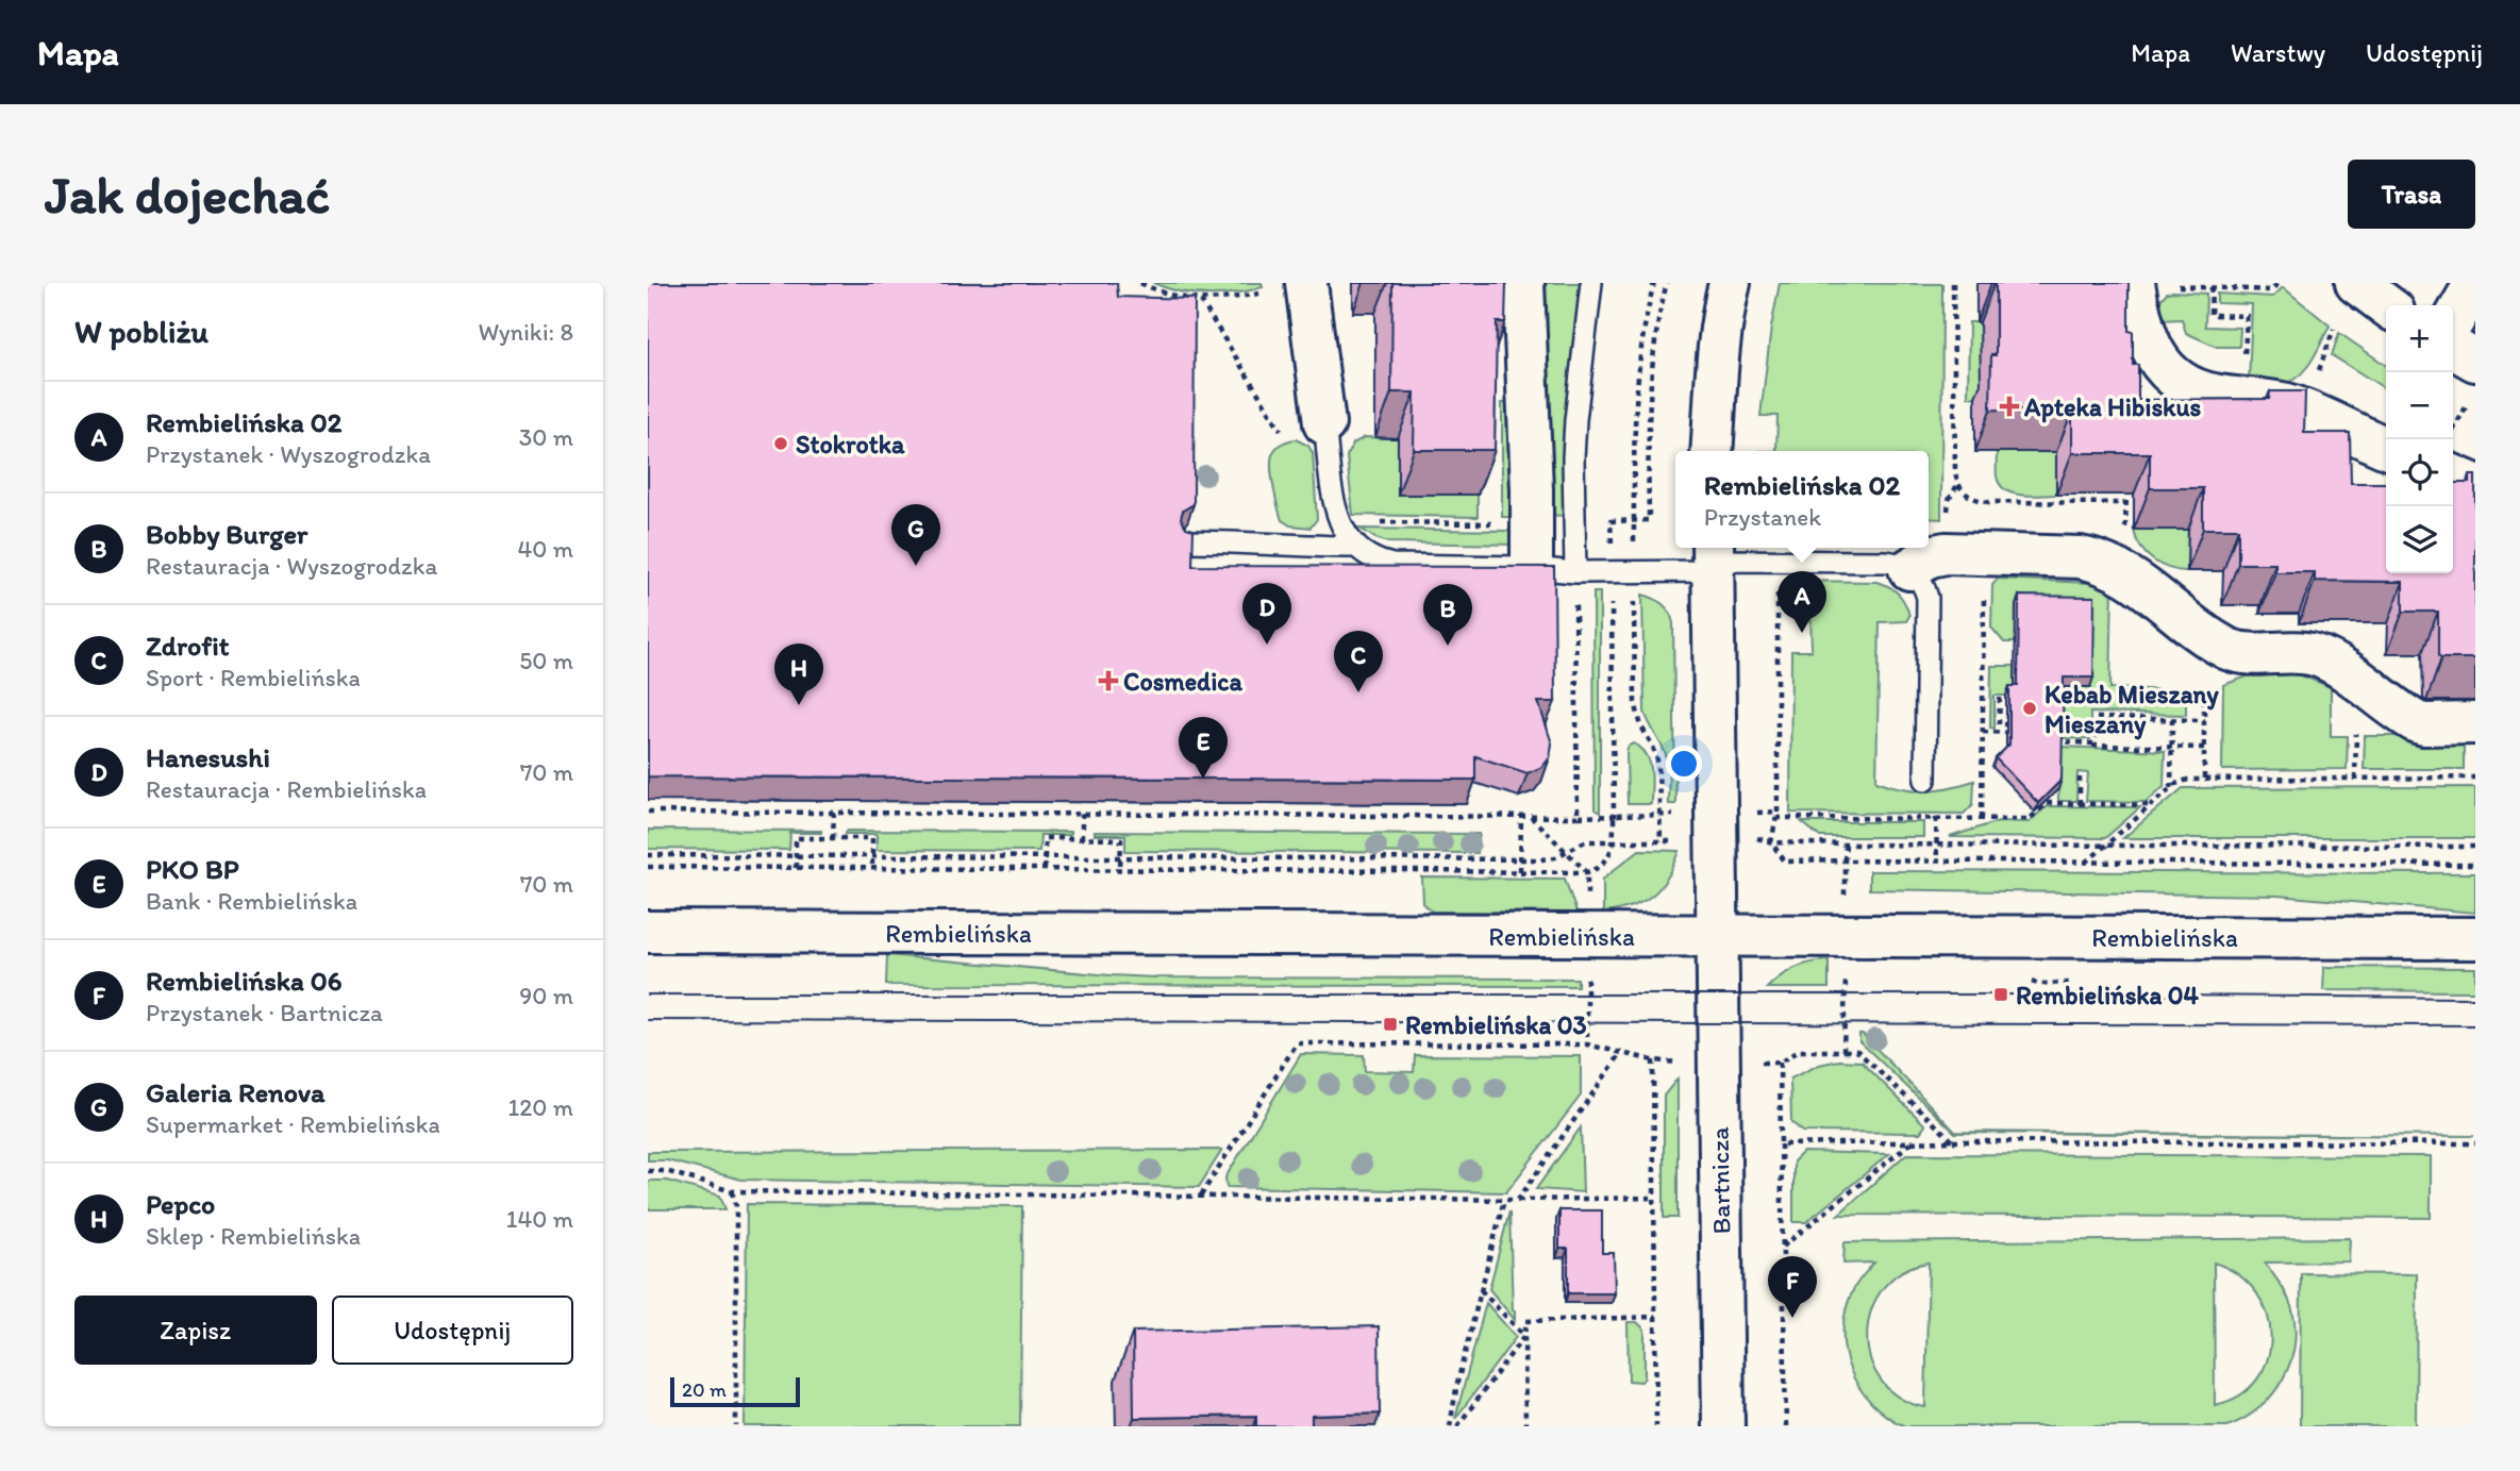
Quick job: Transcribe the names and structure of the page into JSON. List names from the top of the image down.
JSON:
{
  "streets": {
    "street": ["Rembielińska", "Bartnicza"]
  },
  "crossings": [
    ["Rembielińska", "Bartnicza"]
  ],
  "places": {
    "health": ["Apteka Hibiskus", "Cosmedica"],
    "other": ["Stokrotka", "Kebab Mieszany Mieszany"],
    "transit": ["Rembielińska 04", "Rembielińska 03"]
  },
  "scale_bar": "20 m",
  "page": {
    "header": "Mapa",
    "nav": ["Mapa", "Warstwy", "Udostępnij"],
    "buttons": [
      "Trasa",
      ["Zapisz", "Udostępnij"]
    ],
    "title": "Jak dojechać",
    "heading": ["W pobliżu", "Wyniki: 8"],
    "map_buttons": ["+", "−"],
    "list": [
      {
        "mark": "A",
        "name": "Rembielińska 02",
        "note": "Przystanek · Wyszogrodzka",
        "value": "30 m"
      },
      {
        "mark": "B",
        "name": "Bobby Burger",
        "note": "Restauracja · Wyszogrodzka",
        "value": "40 m"
      },
      {
        "mark": "C",
        "name": "Zdrofit",
        "note": "Sport · Rembielińska",
        "value": "50 m"
      },
      {
        "mark": "D",
        "name": "Hanesushi",
        "note": "Restauracja · Rembielińska",
        "value": "70 m"
      },
      {
        "mark": "E",
        "name": "PKO BP",
        "note": "Bank · Rembielińska",
        "value": "70 m"
      },
      {
        "mark": "F",
        "name": "Rembielińska 06",
        "note": "Przystanek · Bartnicza",
        "value": "90 m"
      },
      {
        "mark": "G",
        "name": "Galeria Renova",
        "note": "Supermarket · Rembielińska",
        "value": "120 m"
      },
      {
        "mark": "H",
        "name": "Pepco",
        "note": "Sklep · Rembielińska",
        "value": "140 m"
      }
    ],
    "popup": ["Rembielińska 02", "Przystanek"],
    "pins": [
      "G",
      "A",
      "D",
      "B",
      "C",
      "H",
      "E",
      "F"
    ],
    "scale": "20 m"
  }
}
